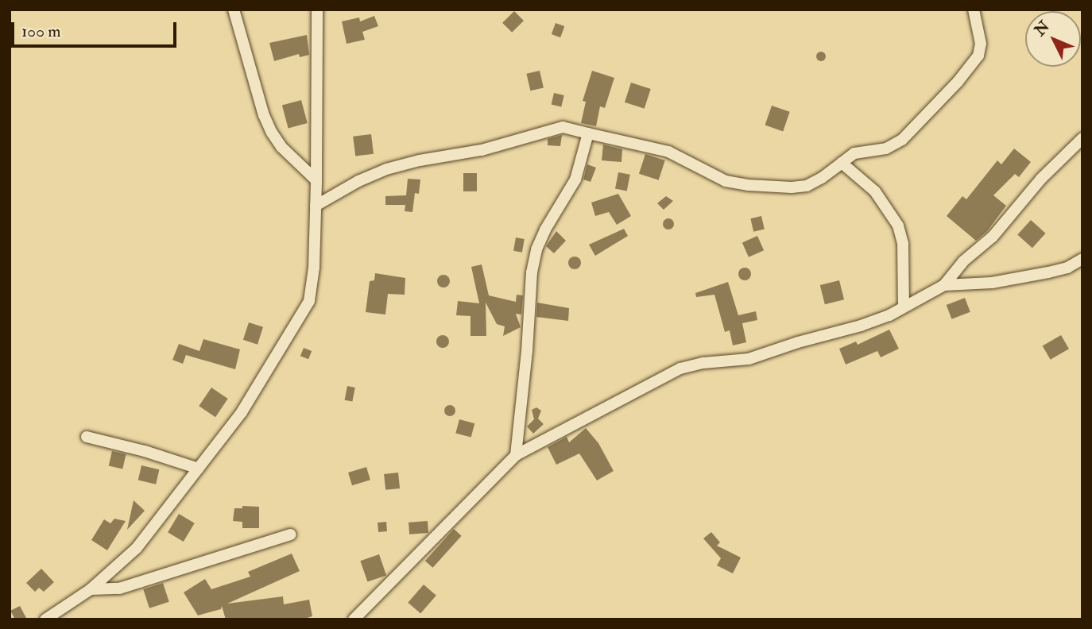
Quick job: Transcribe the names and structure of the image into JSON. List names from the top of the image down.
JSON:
{
  "scale_bar": "100 m",
  "north": "top left"
}
